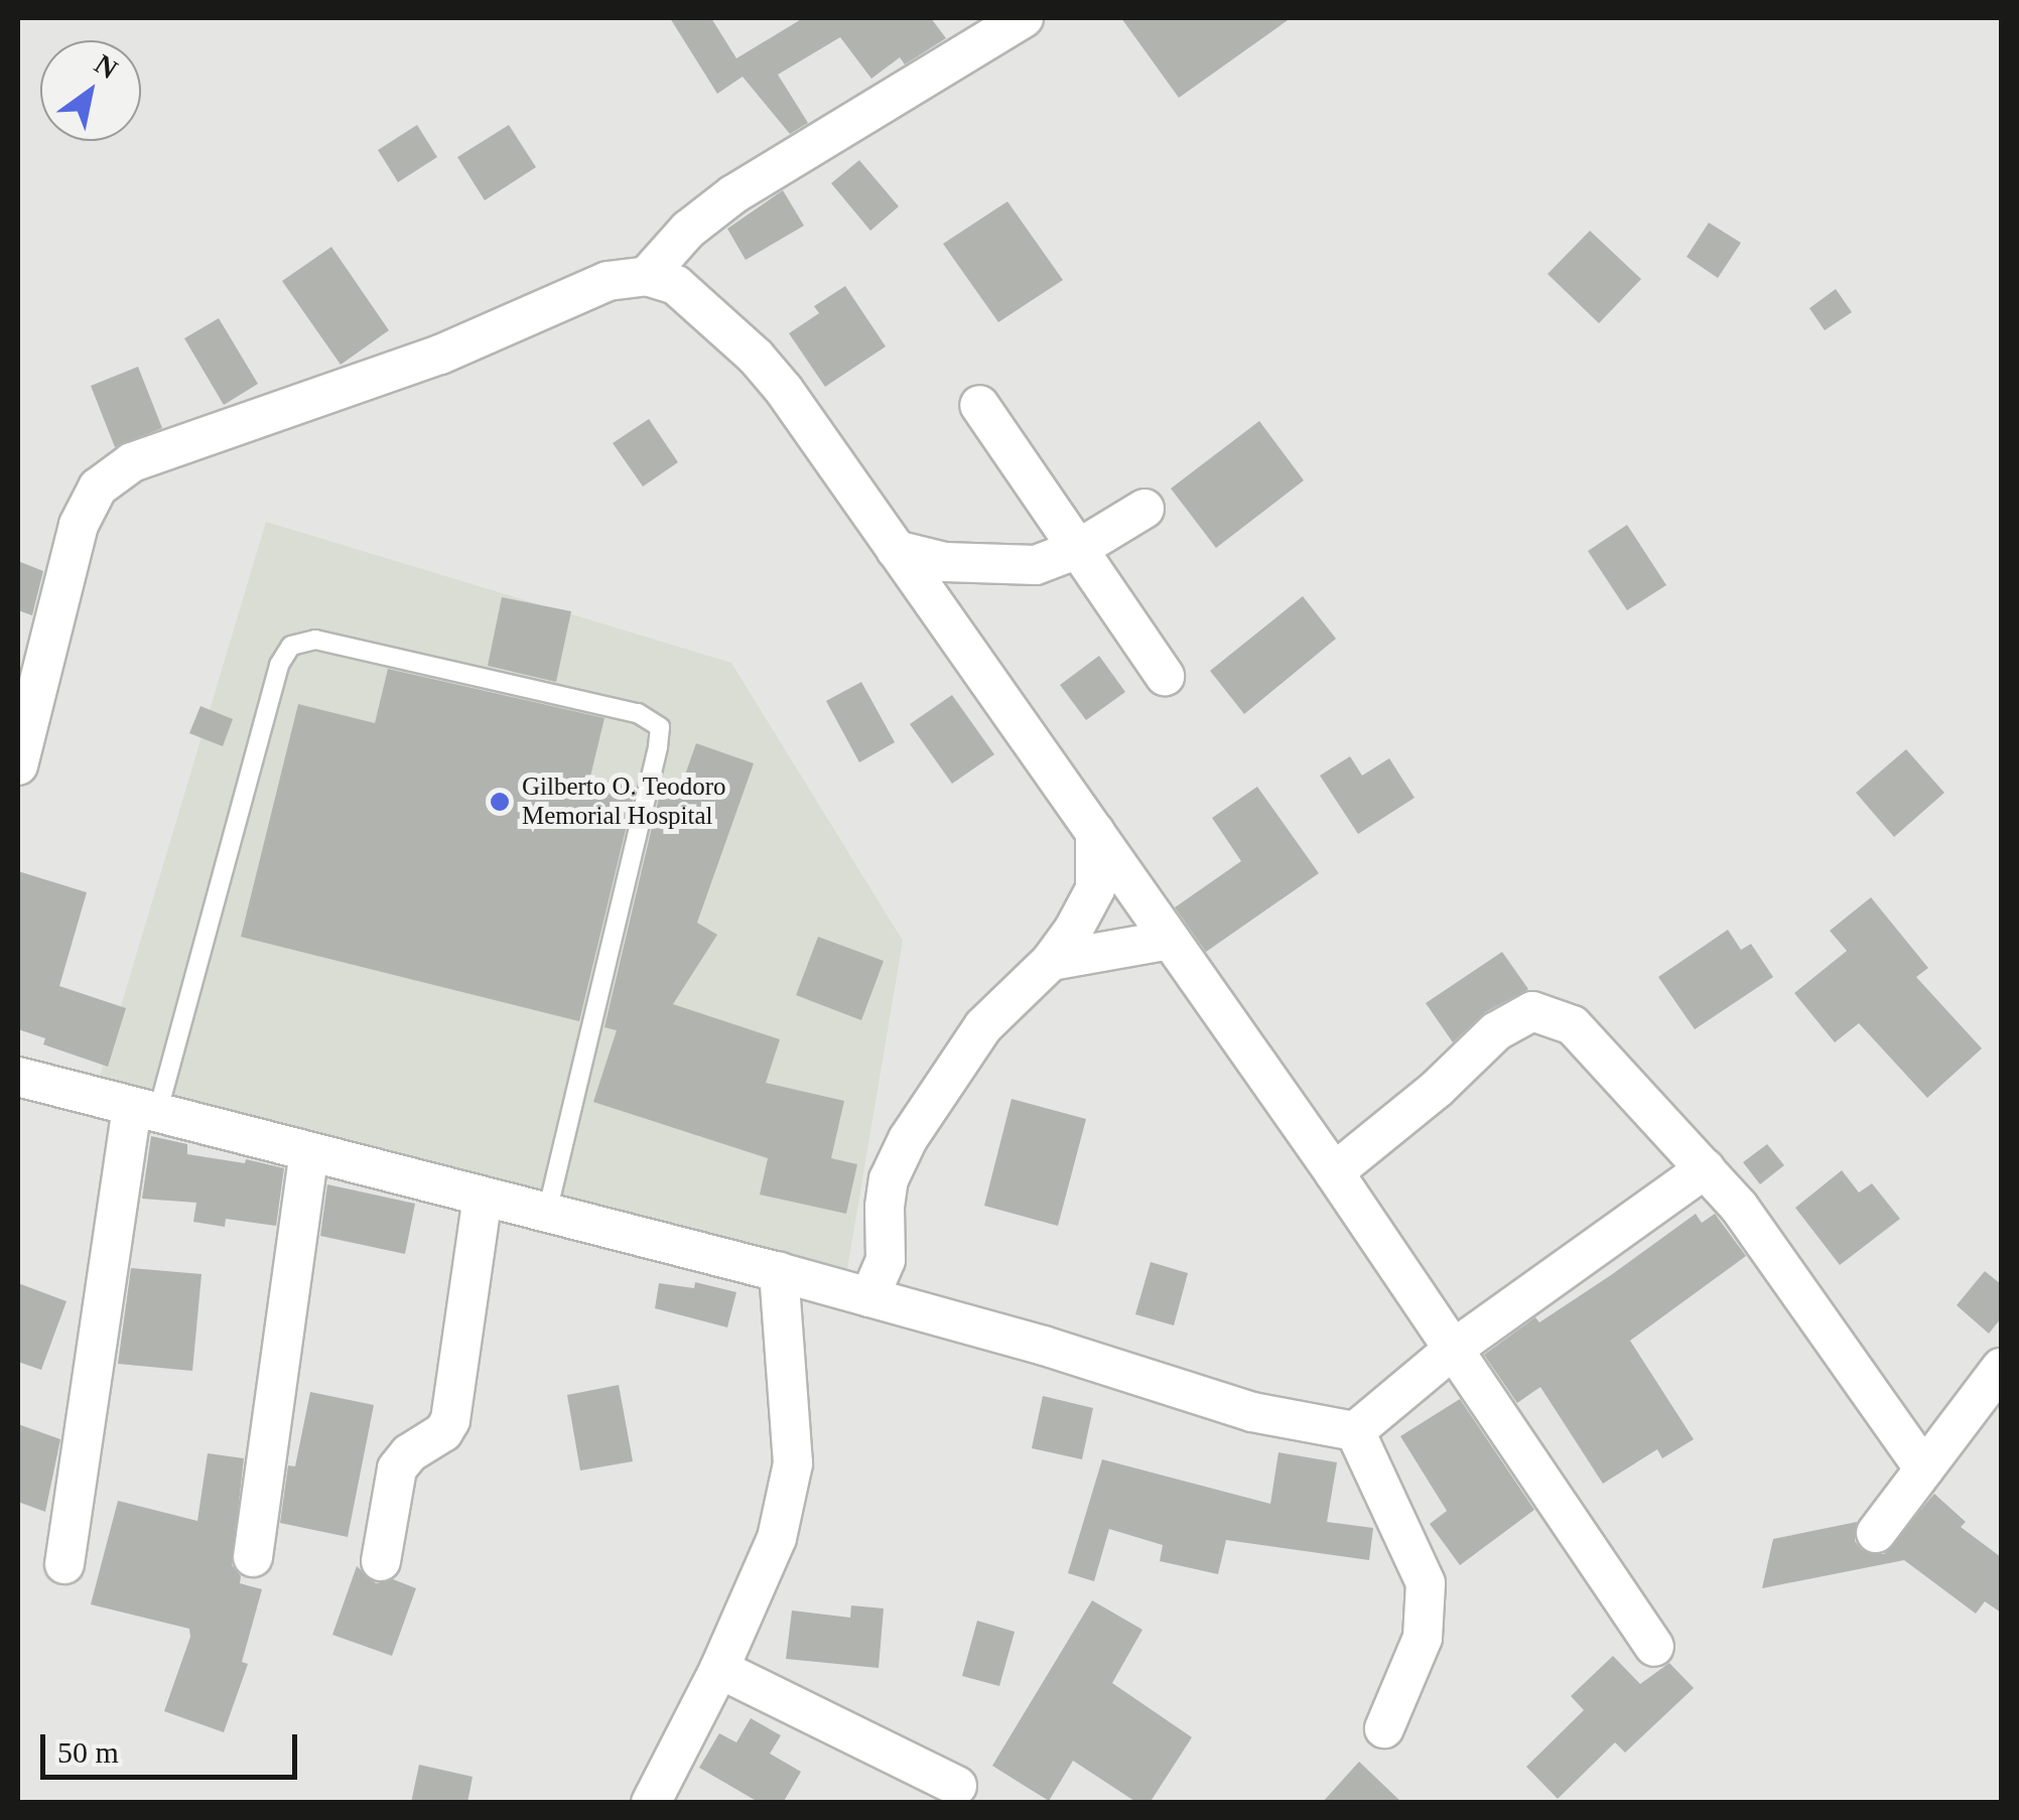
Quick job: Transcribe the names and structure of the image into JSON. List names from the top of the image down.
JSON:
{
  "places": ["Gilberto O. Teodoro Memorial Hospital"],
  "scale_bar": "50 m",
  "north": "top right"
}
